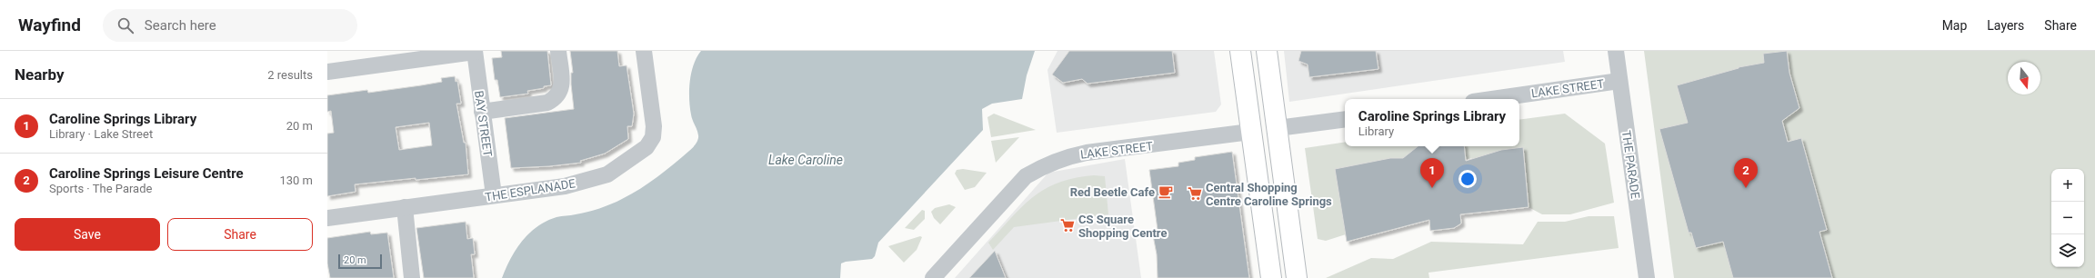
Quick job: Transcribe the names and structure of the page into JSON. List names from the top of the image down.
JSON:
{
  "streets": {
    "main road": ["LAKE STREET"],
    "street": ["BAY STREET", "THE PARADE", "THE ESPLANADE"]
  },
  "crossings": [
    ["LAKE STREET", "THE PARADE"],
    ["BAY STREET", "THE ESPLANADE"]
  ],
  "water": ["Lake Caroline"],
  "places": {
    "cafe": ["Red Beetle Cafe"],
    "supermarket": ["Central Shopping Centre Caroline Springs", "CS Square Shopping Centre"]
  },
  "scale_bar": "20 m",
  "north": "bottom",
  "page": {
    "header": "Wayfind",
    "search": "Search here",
    "nav": ["Map", "Layers", "Share"],
    "heading": ["Nearby", "2 results"],
    "list": [
      {
        "mark": "1",
        "name": "Caroline Springs Library",
        "note": "Library · Lake Street",
        "value": "20 m"
      },
      {
        "mark": "2",
        "name": "Caroline Springs Leisure Centre",
        "note": "Sports · The Parade",
        "value": "130 m"
      }
    ],
    "popup": ["Caroline Springs Library", "Library"],
    "pins": ["1", "2"],
    "map_buttons": ["+", "−"],
    "buttons": ["Save", "Share"],
    "scale": "20 m"
  }
}
